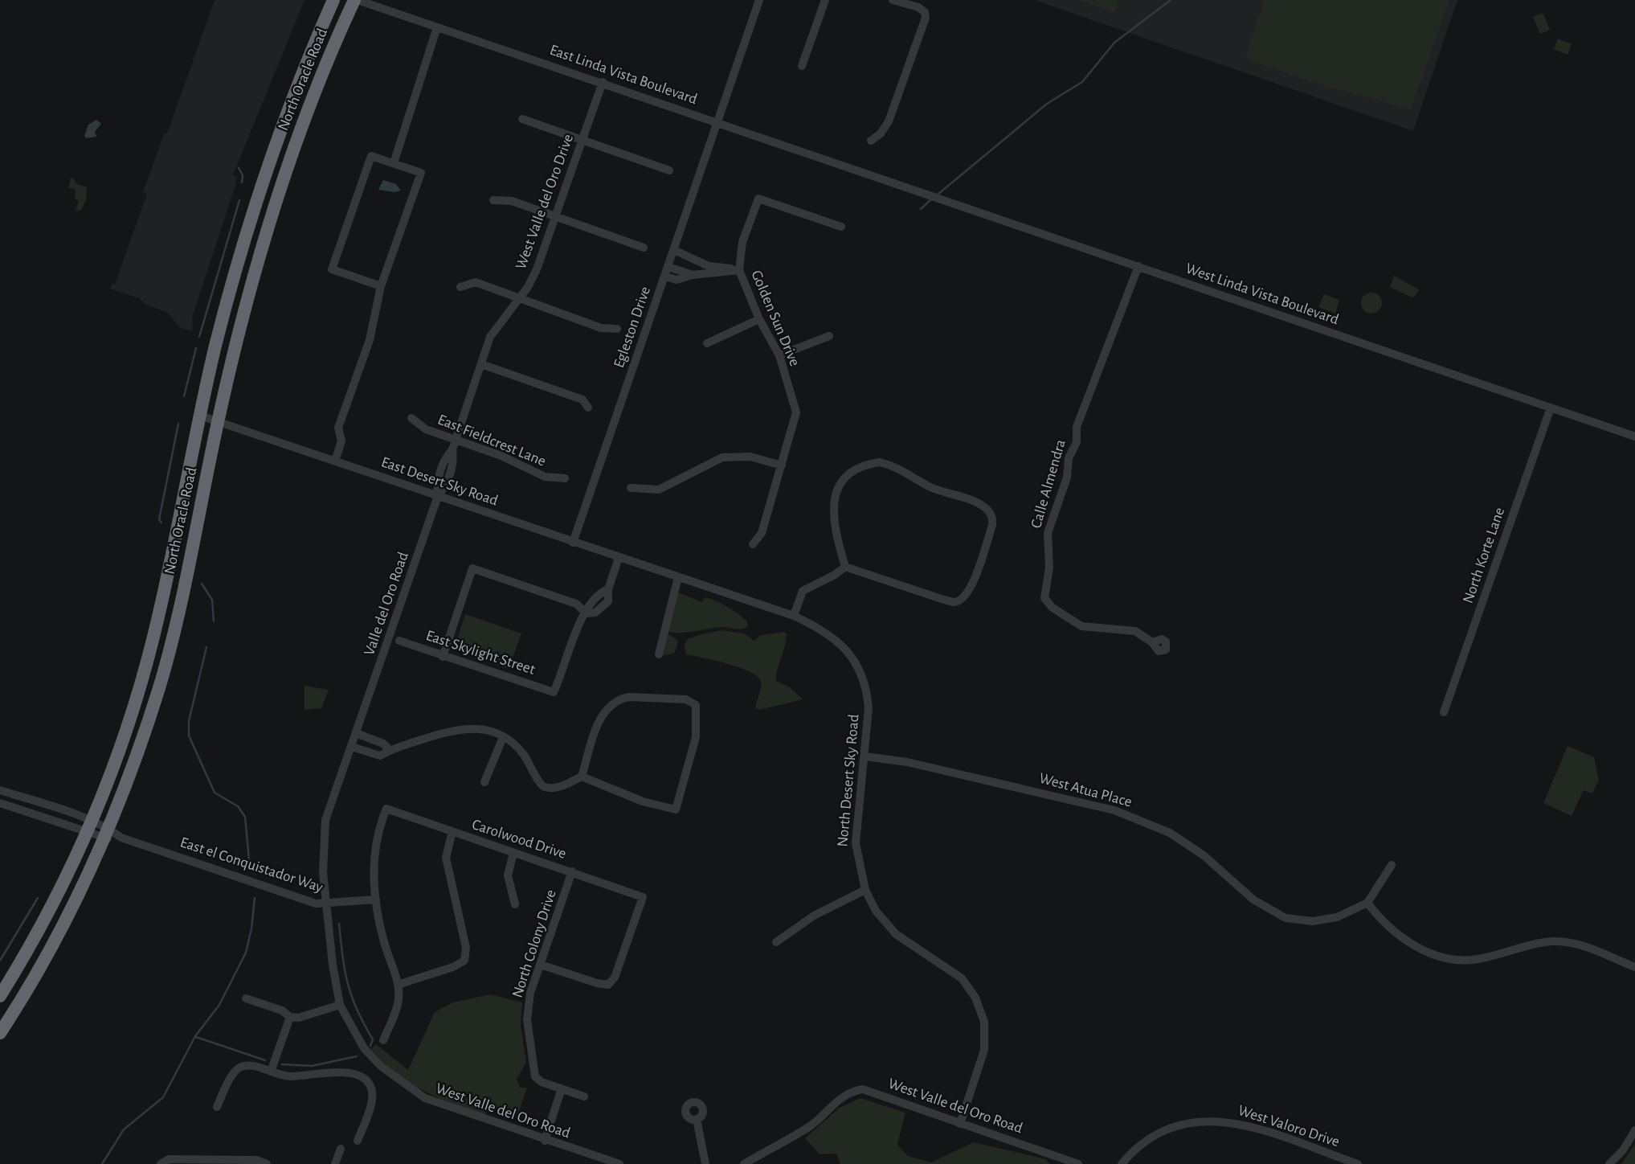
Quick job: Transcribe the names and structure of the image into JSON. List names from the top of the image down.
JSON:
{
  "streets": {
    "highway": ["North Oracle Road"],
    "street": [
      "East Linda Vista Boulevard",
      "West Valle del Oro Drive",
      "West Linda Vista Boulevard",
      "Golden Sun Drive",
      "Egleston Drive",
      "East Fieldcrest Lane",
      "East Desert Sky Road",
      "Calle Almendra",
      "North Korte Lane",
      "Valle del Oro Road",
      "East Skylight Street",
      "North Desert Sky Road",
      "West Atua Place",
      "Carolwood Drive",
      "East el Conquistador Way",
      "North Colony Drive",
      "West Valle del Oro Road",
      "West Valoro Drive"
    ]
  },
  "crossings": [
    ["East Linda Vista Boulevard", "North Oracle Road"],
    ["East Linda Vista Boulevard", "West Valle del Oro Drive"],
    ["East Linda Vista Boulevard", "West Linda Vista Boulevard"],
    ["East Linda Vista Boulevard", "Egleston Drive"],
    ["North Oracle Road", "East Desert Sky Road"],
    ["North Oracle Road", "East el Conquistador Way"],
    ["West Valle del Oro Drive", "East Fieldcrest Lane"],
    ["West Valle del Oro Drive", "East Desert Sky Road"],
    ["West Valle del Oro Drive", "Valle del Oro Road"],
    ["West Linda Vista Boulevard", "Calle Almendra"],
    ["West Linda Vista Boulevard", "North Korte Lane"],
    ["Egleston Drive", "East Desert Sky Road"],
    ["East Desert Sky Road", "Valle del Oro Road"],
    ["East Desert Sky Road", "North Desert Sky Road"],
    ["Valle del Oro Road", "West Valle del Oro Road"],
    ["North Desert Sky Road", "West Atua Place"],
    ["North Desert Sky Road", "West Valle del Oro Road"],
    ["Carolwood Drive", "East el Conquistador Way"],
    ["Carolwood Drive", "North Colony Drive"],
    ["East el Conquistador Way", "West Valle del Oro Road"]
  ]
}
